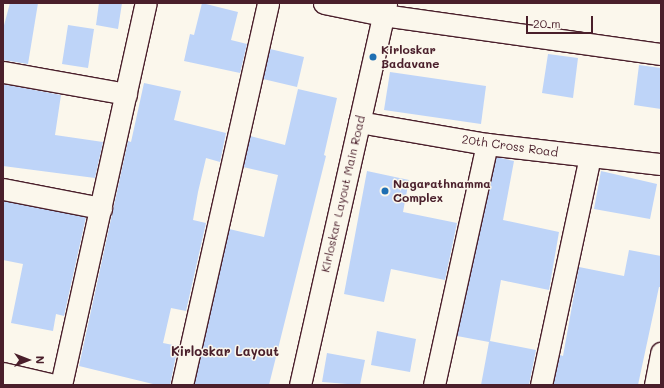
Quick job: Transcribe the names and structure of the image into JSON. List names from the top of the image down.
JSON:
{
  "streets": {
    "street": ["20th Cross Road", "Kirloskar Layout Main Road"]
  },
  "crossings": [
    ["20th Cross Road", "Kirloskar Layout Main Road"]
  ],
  "districts": ["Kirloskar Layout"],
  "places": ["Kirloskar Badavane", "Nagarathnamma Complex"],
  "scale_bar": "20 m",
  "north": "right"
}
